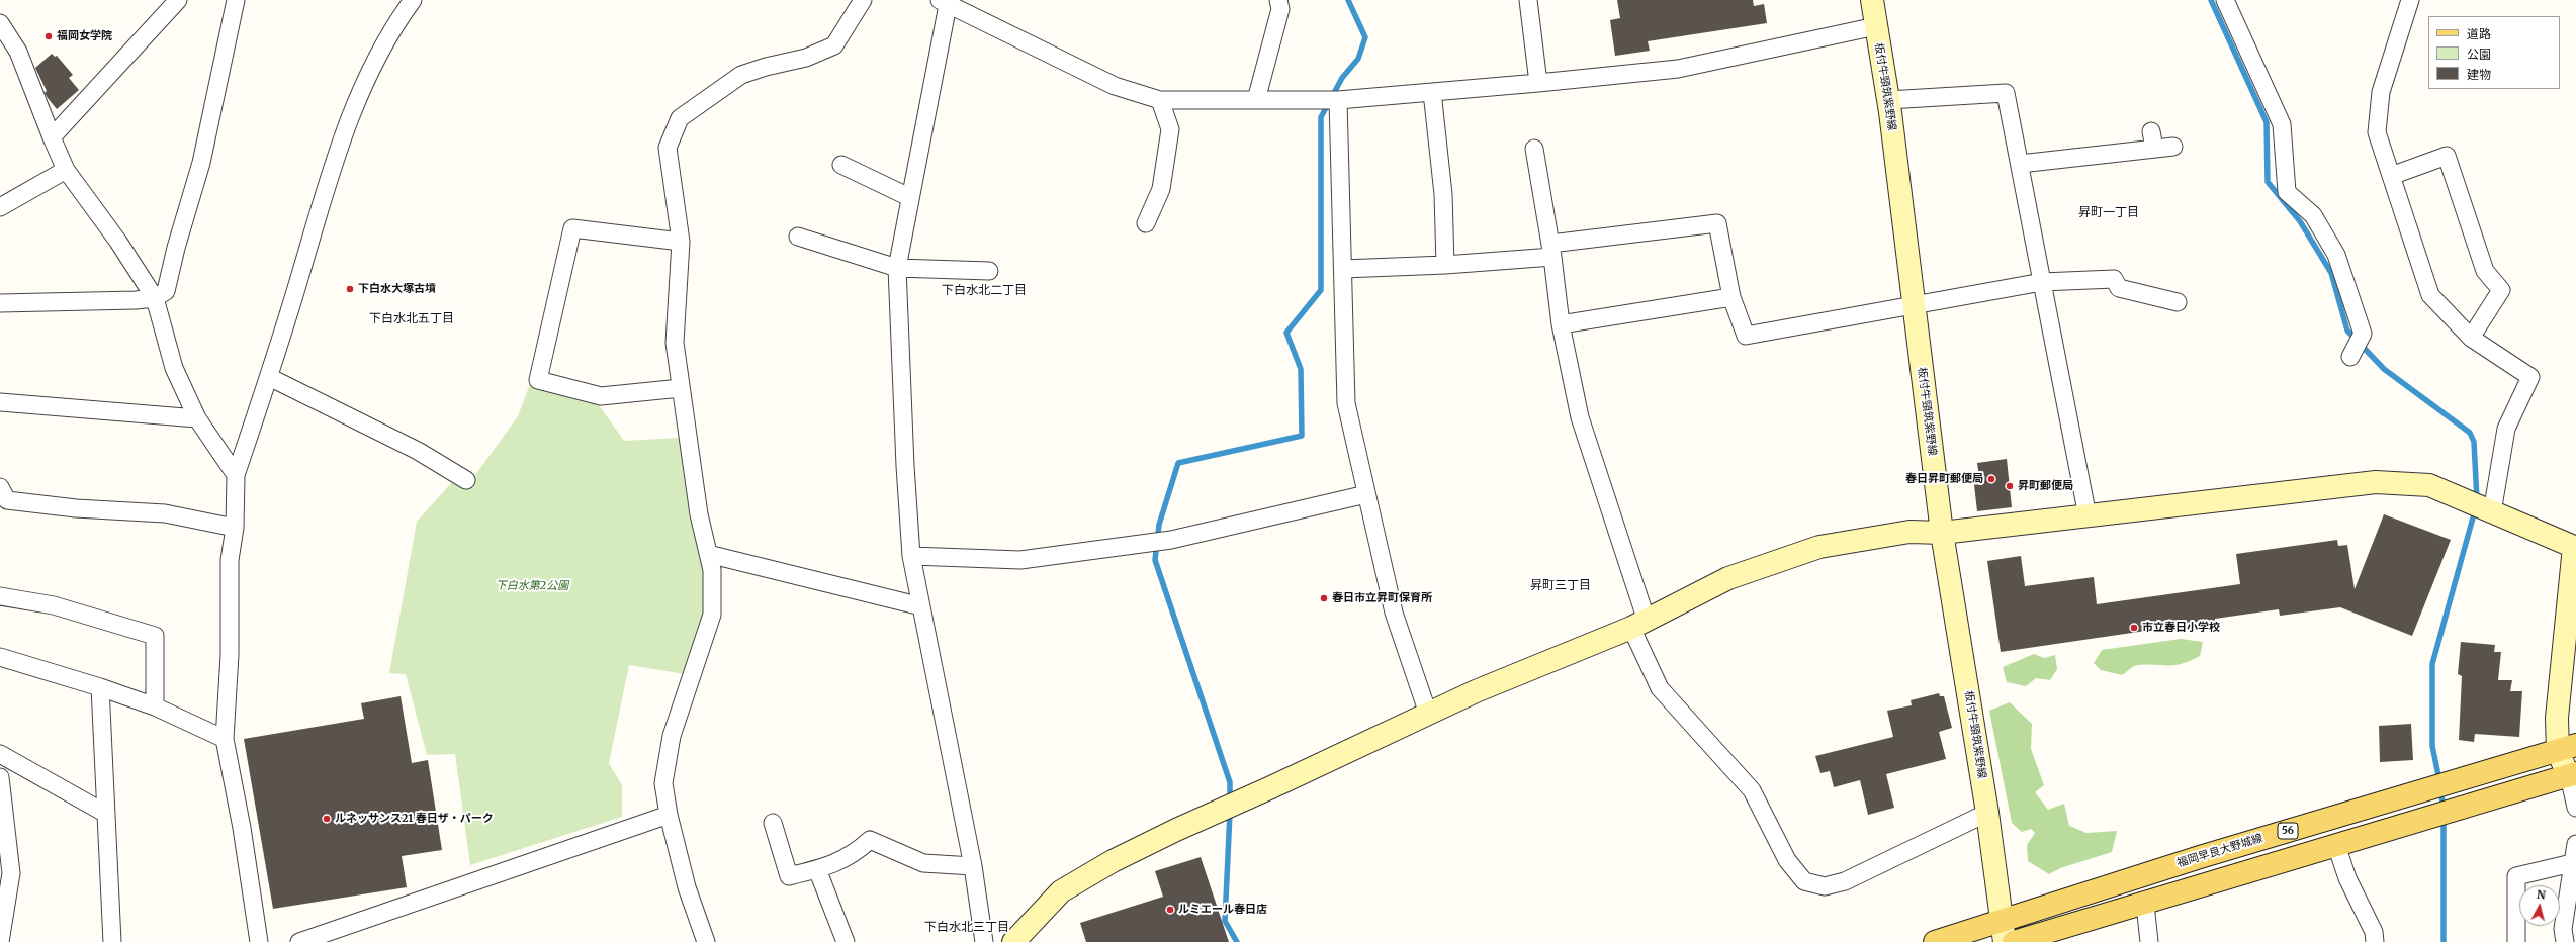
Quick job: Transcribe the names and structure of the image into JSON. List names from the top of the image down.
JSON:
{
  "streets": {
    "main road": ["56", "福岡早良大野城線"],
    "street": ["板付牛頸筑紫野線"]
  },
  "crossings": [
    ["板付牛頸筑紫野線", "福岡早良大野城線"]
  ],
  "districts": [
    "昇町一丁目",
    "下白水北二丁目",
    "下白水北五丁目",
    "昇町三丁目",
    "下白水北三丁目"
  ],
  "parks": ["下白水第2公園"],
  "places": [
    "福岡女学院",
    "下白水大塚古墳",
    "春日昇町郵便局",
    "昇町郵便局",
    "春日市立昇町保育所",
    "市立春日小学校",
    "ルネッサンス21 春日ザ・パーク",
    "ルミエール春日店"
  ],
  "legend": ["道路", "公園", "建物"],
  "north": "top"
}
